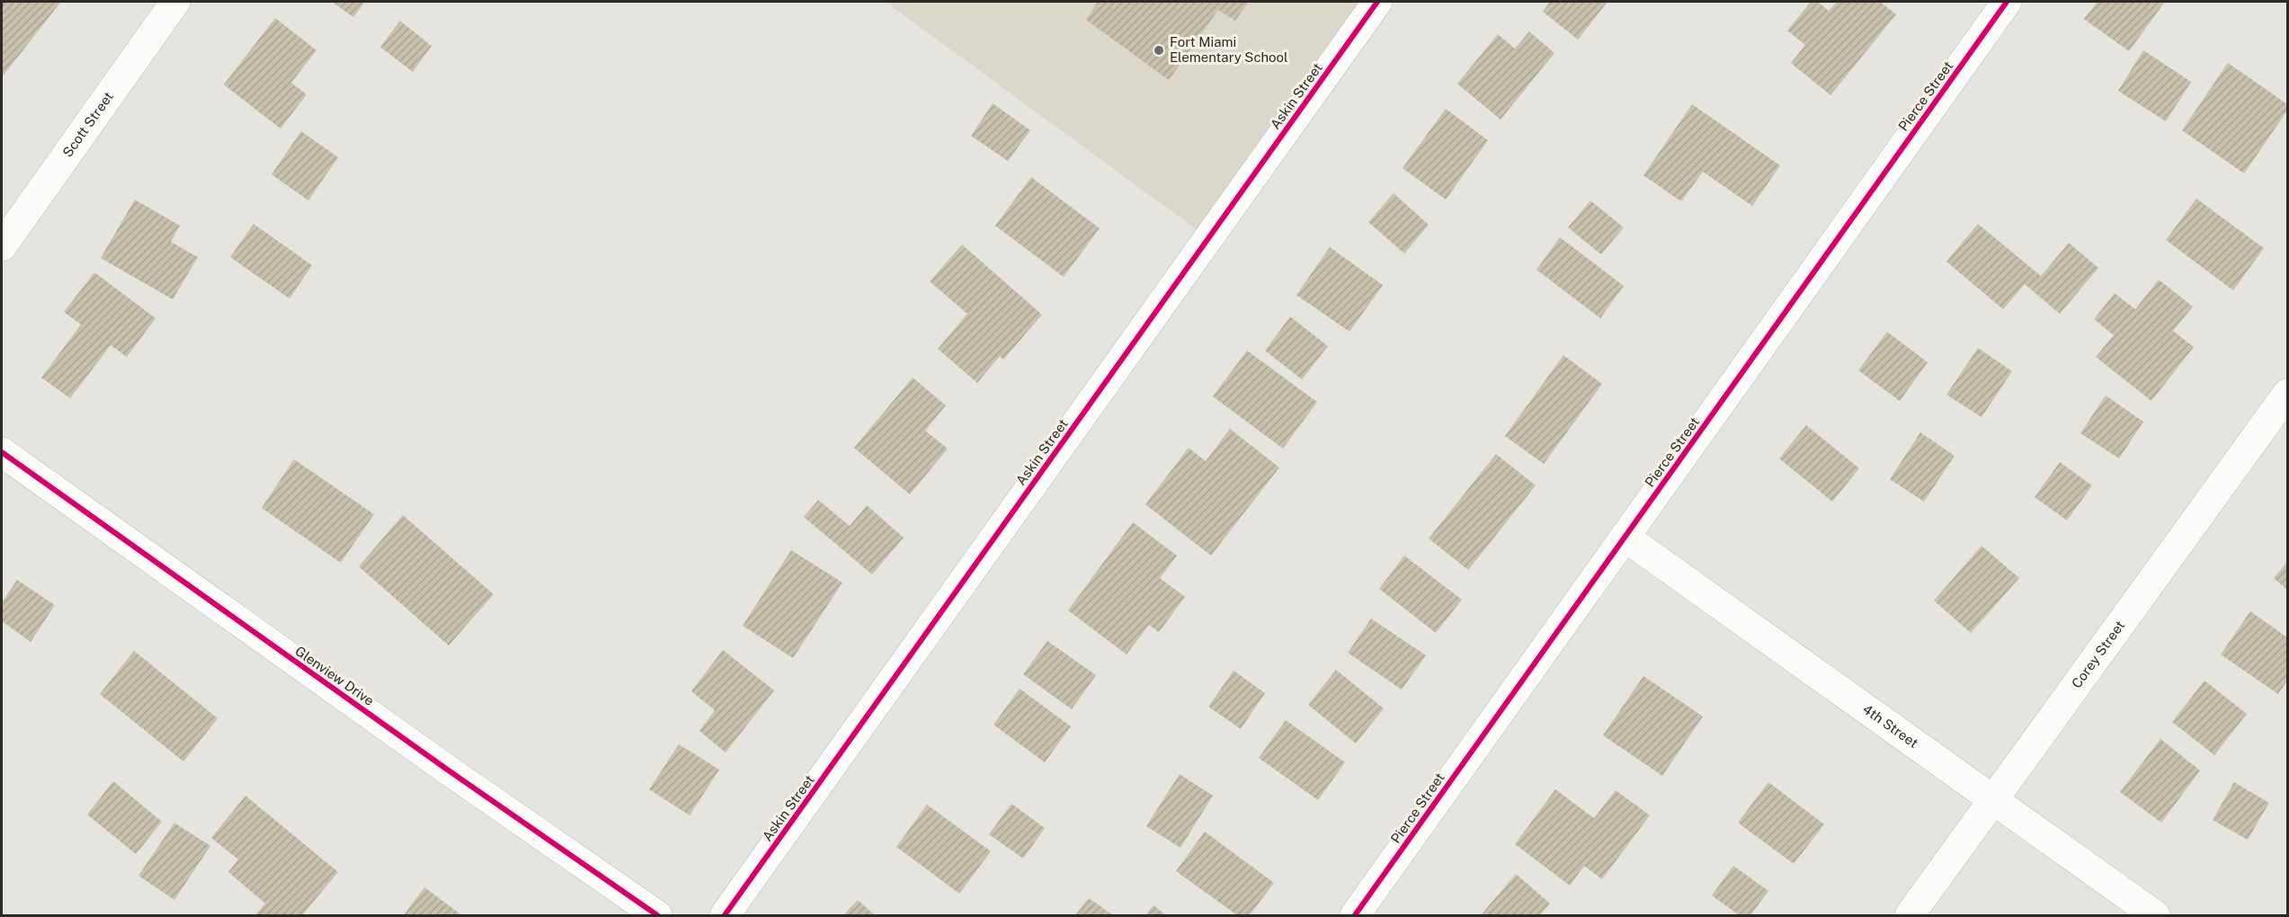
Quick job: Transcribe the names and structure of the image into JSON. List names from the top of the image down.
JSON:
{
  "streets": {
    "street": [
      "Askin Street",
      "Pierce Street",
      "Scott Street",
      "Corey Street",
      "Glenview Drive",
      "4th Street"
    ]
  },
  "crossings": [
    ["Pierce Street", "4th Street"],
    ["Corey Street", "4th Street"]
  ],
  "places": ["Fort Miami Elementary School"]
}
